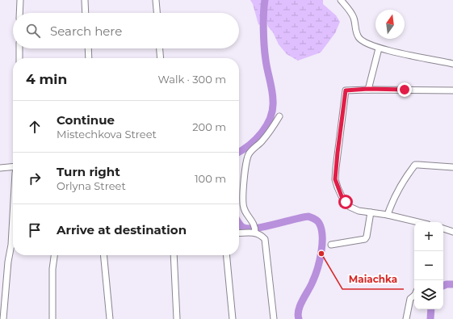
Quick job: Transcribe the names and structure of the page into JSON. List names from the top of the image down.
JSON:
{
  "places": ["Maiachka"],
  "north": "top",
  "page": {
    "search": "Search here",
    "heading": ["4 min", "Walk · 300 m"],
    "list": [
      ["Continue", "Mistechkova Street", "200 m"],
      ["Turn right", "Orlyna Street", "100 m"],
      "Arrive at destination"
    ],
    "map_buttons": ["+", "−"]
  }
}
